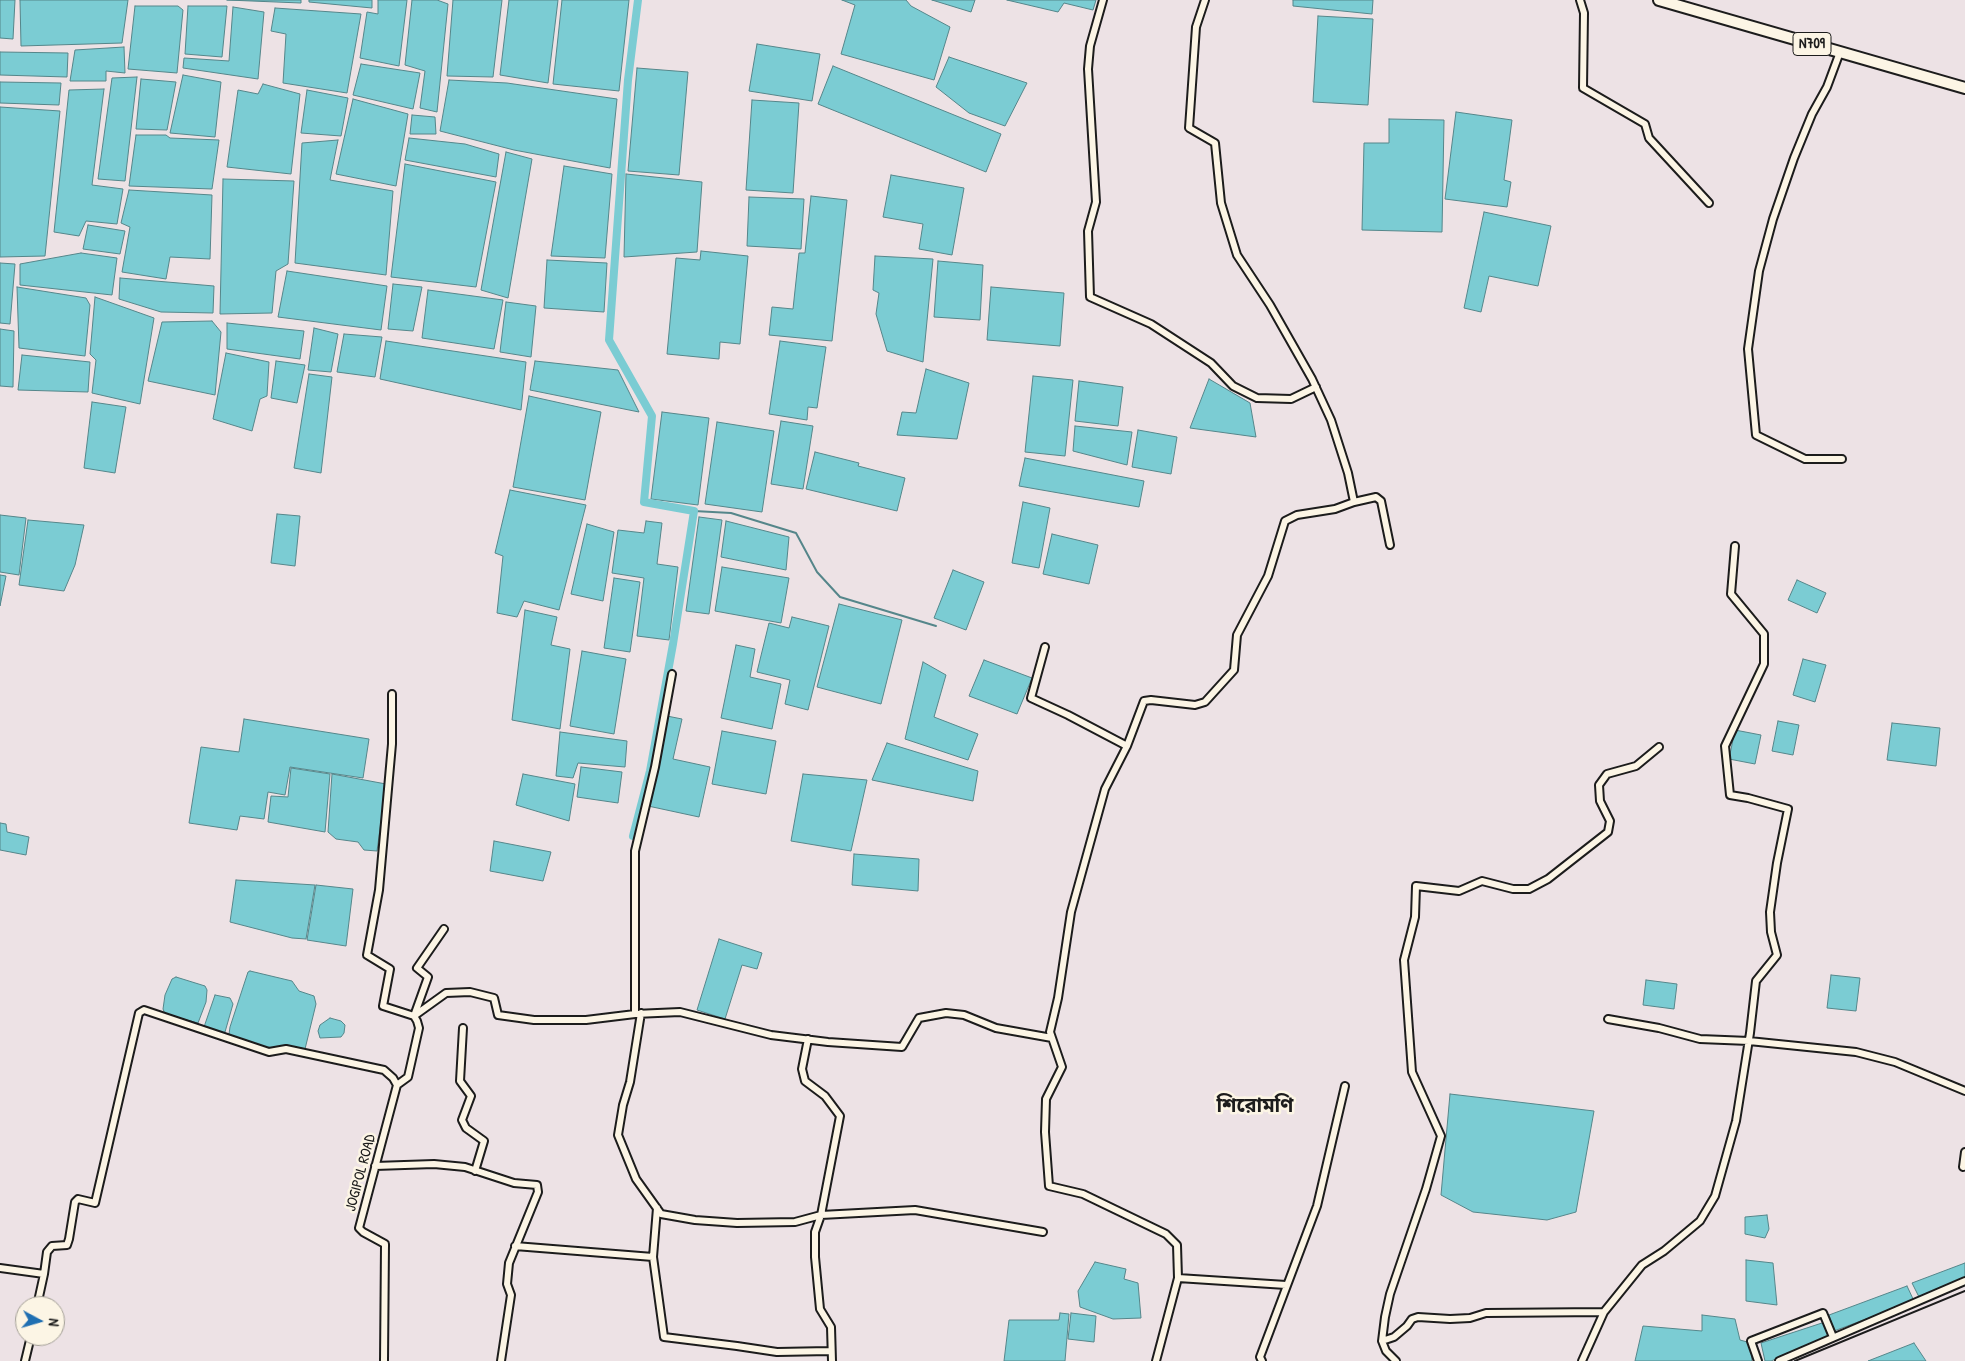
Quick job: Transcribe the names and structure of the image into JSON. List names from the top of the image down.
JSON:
{
  "streets": {
    "highway": ["N709"],
    "street": ["JOGIPOL ROAD"]
  },
  "districts": ["শিরোমণি"],
  "north": "right"
}
